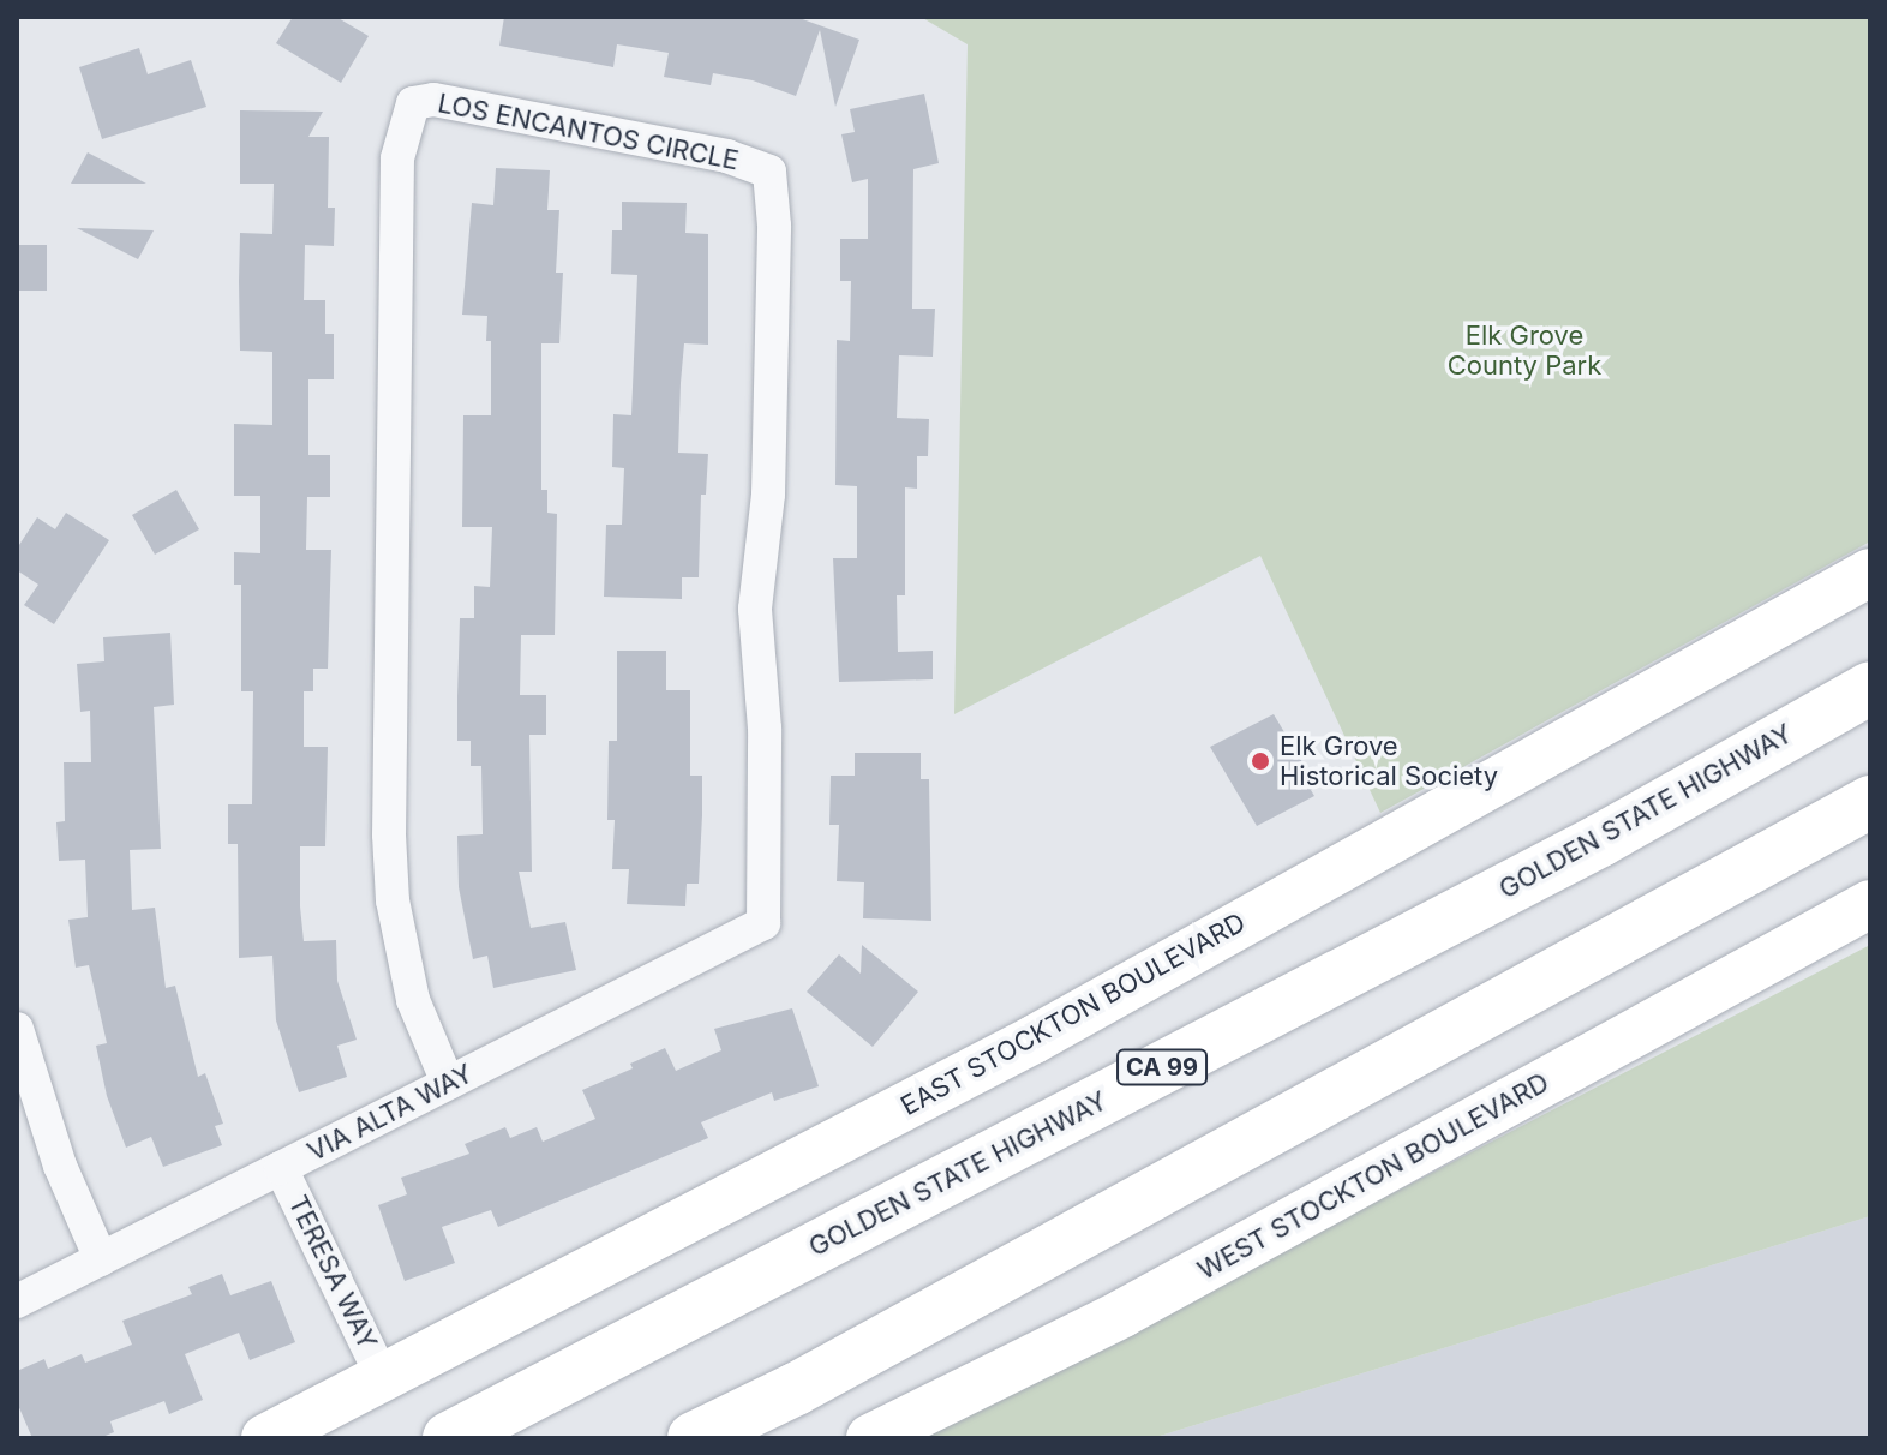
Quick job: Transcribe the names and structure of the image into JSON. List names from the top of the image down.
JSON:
{
  "streets": {
    "highway": ["GOLDEN STATE HIGHWAY", "CA 99"],
    "street": [
      "LOS ENCANTOS CIRCLE",
      "EAST STOCKTON BOULEVARD",
      "VIA ALTA WAY",
      "WEST STOCKTON BOULEVARD",
      "TERESA WAY"
    ]
  },
  "crossings": [
    ["LOS ENCANTOS CIRCLE", "VIA ALTA WAY"],
    ["EAST STOCKTON BOULEVARD", "TERESA WAY"],
    ["VIA ALTA WAY", "TERESA WAY"]
  ],
  "parks": ["Elk Grove County Park"],
  "places": ["Elk Grove Historical Society"]
}
